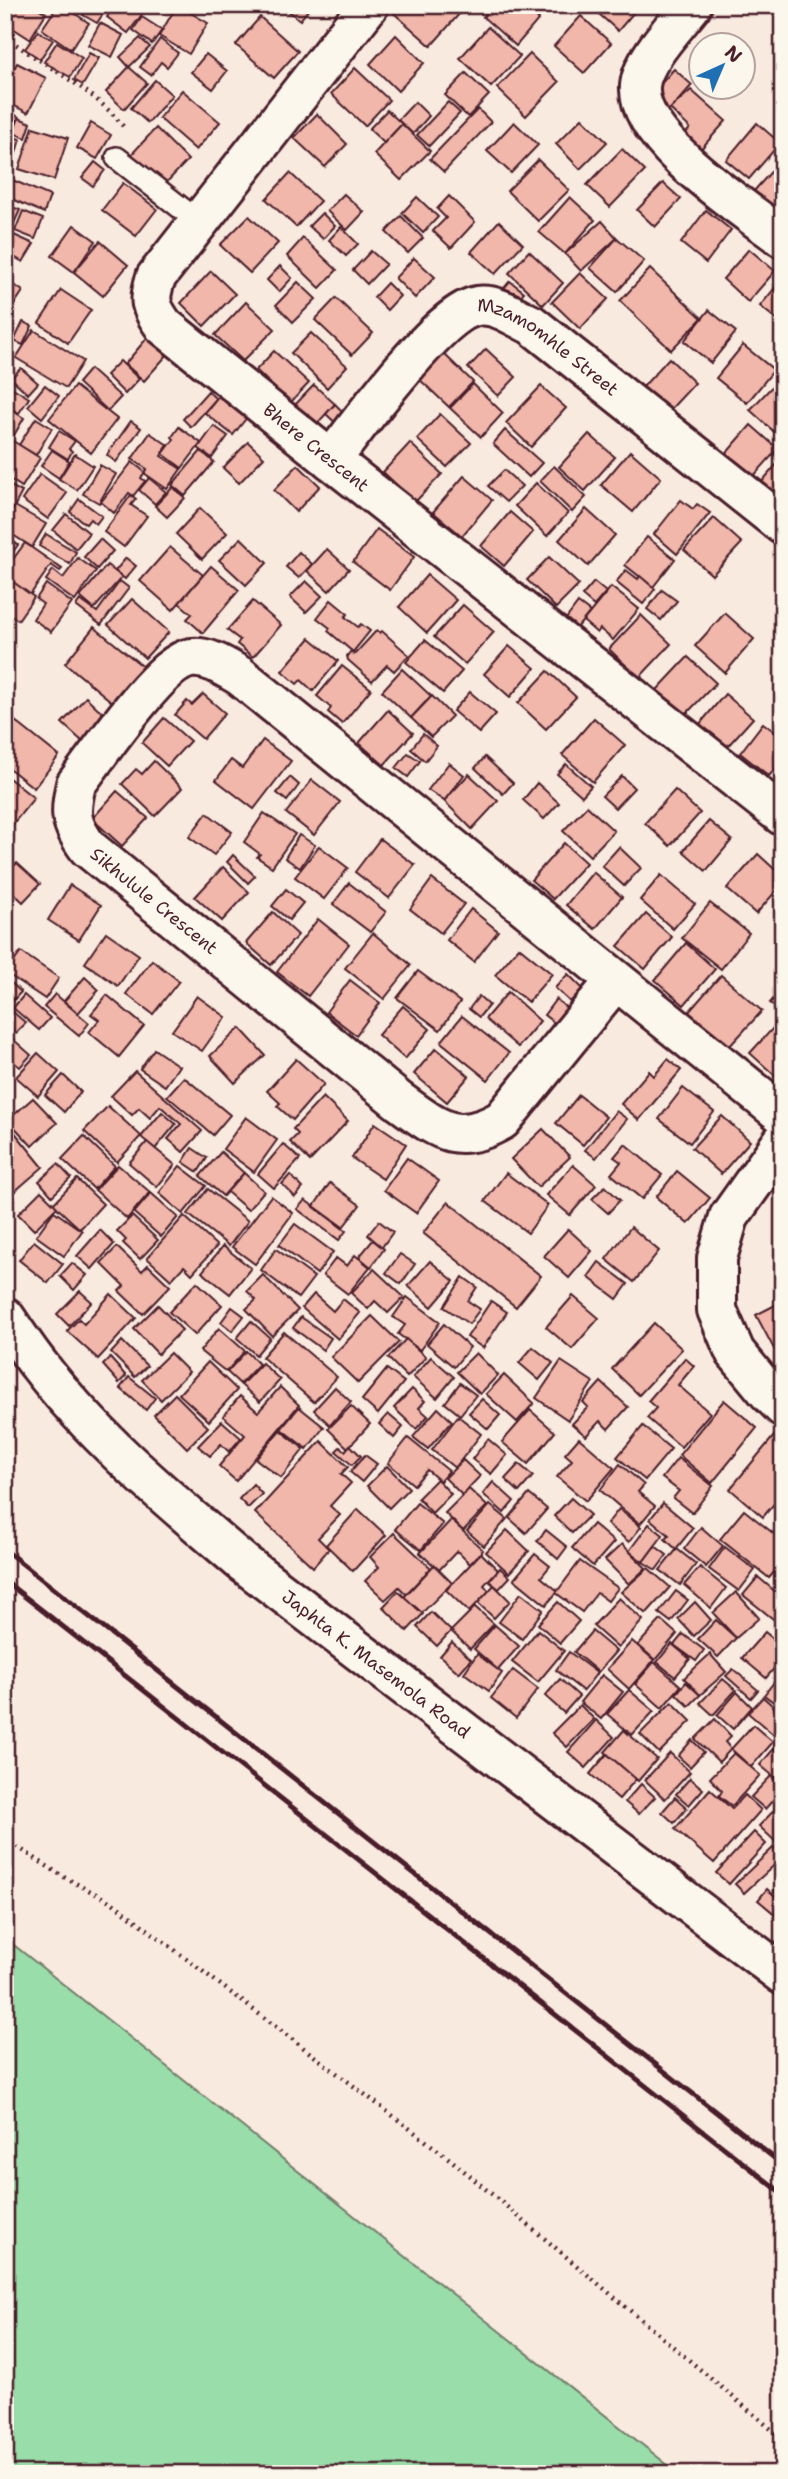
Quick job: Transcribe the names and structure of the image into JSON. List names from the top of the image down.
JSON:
{
  "streets": {
    "street": [
      "Mzamomhle Street",
      "Bhere Crescent",
      "Sikhulule Crescent",
      "Japhta K. Masemola Road"
    ]
  },
  "crossings": [
    ["Mzamomhle Street", "Bhere Crescent"]
  ],
  "north": "top right"
}
